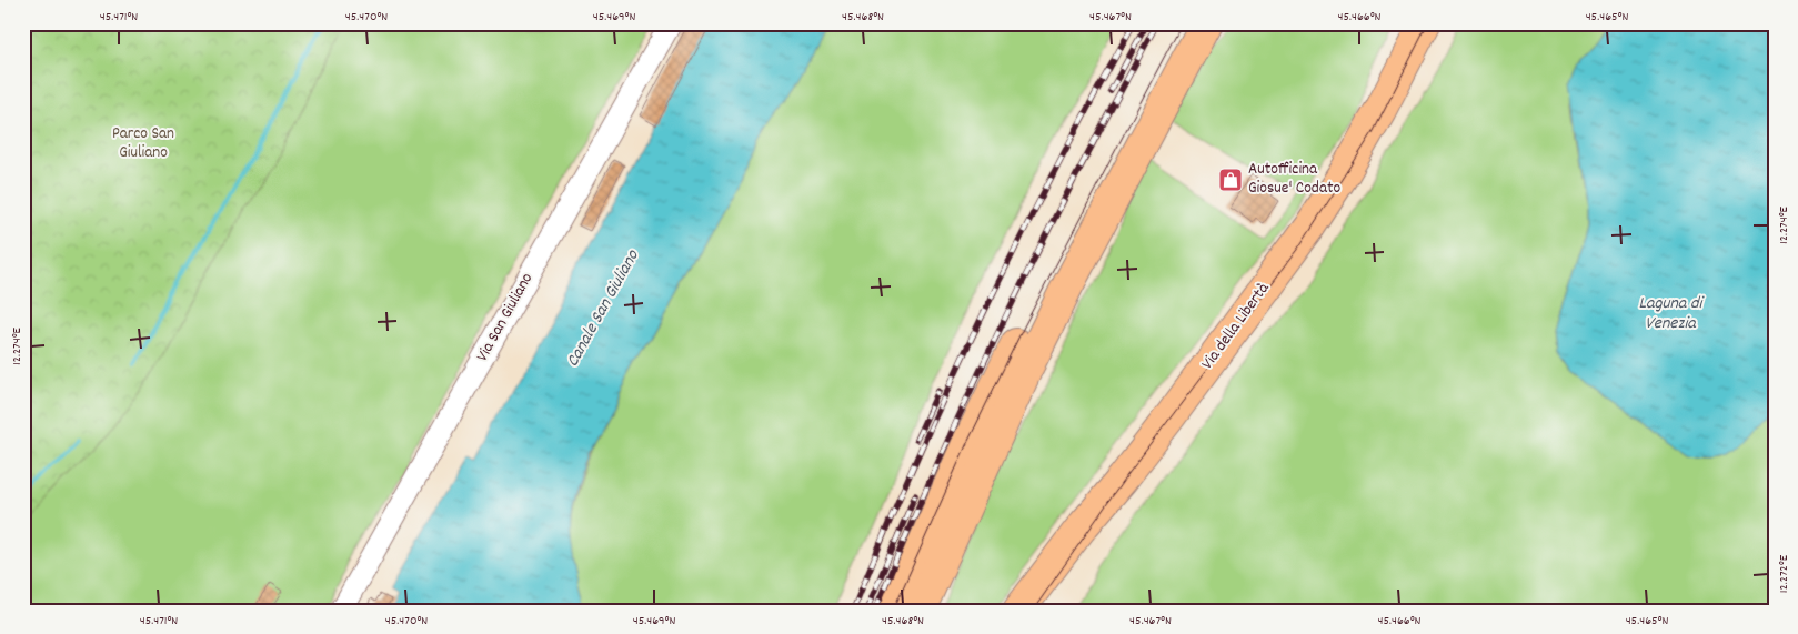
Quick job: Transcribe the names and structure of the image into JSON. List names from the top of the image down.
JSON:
{
  "streets": {
    "highway": ["Via della Libertà"],
    "street": ["Via San Giuliano"]
  },
  "water": ["Laguna di Venezia", "Canale San Giuliano"],
  "parks": ["Parco San Giuliano"],
  "places": {
    "shop": ["Autofficina Giosue' Codato"]
  },
  "coordinates": [
    "45.471°N",
    "45.470°N",
    "45.469°N",
    "45.468°N",
    "45.467°N",
    "45.466°N",
    "45.465°N",
    "12.274°E",
    "12.272°E"
  ]
}
